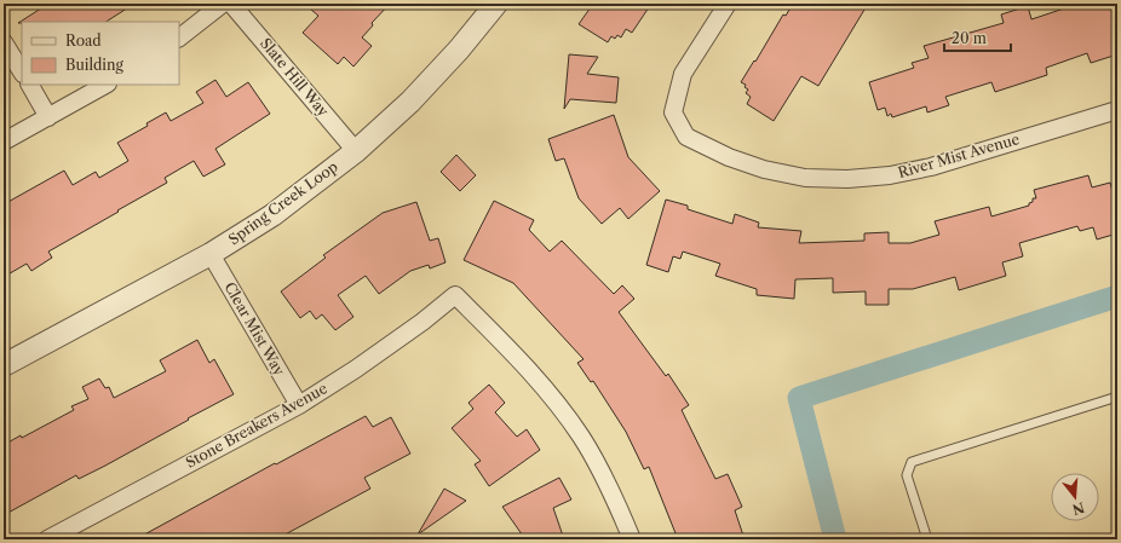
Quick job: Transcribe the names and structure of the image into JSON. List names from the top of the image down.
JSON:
{
  "streets": {
    "street": [
      "Slate Hill Way",
      "River Mist Avenue",
      "Spring Creek Loop",
      "Clear Mist Way",
      "Stone Breakers Avenue"
    ]
  },
  "crossings": [
    ["Slate Hill Way", "Spring Creek Loop"],
    ["Spring Creek Loop", "Clear Mist Way"],
    ["Clear Mist Way", "Stone Breakers Avenue"]
  ],
  "legend": ["Road", "Building"],
  "scale_bar": "20 m",
  "north": "bottom"
}
